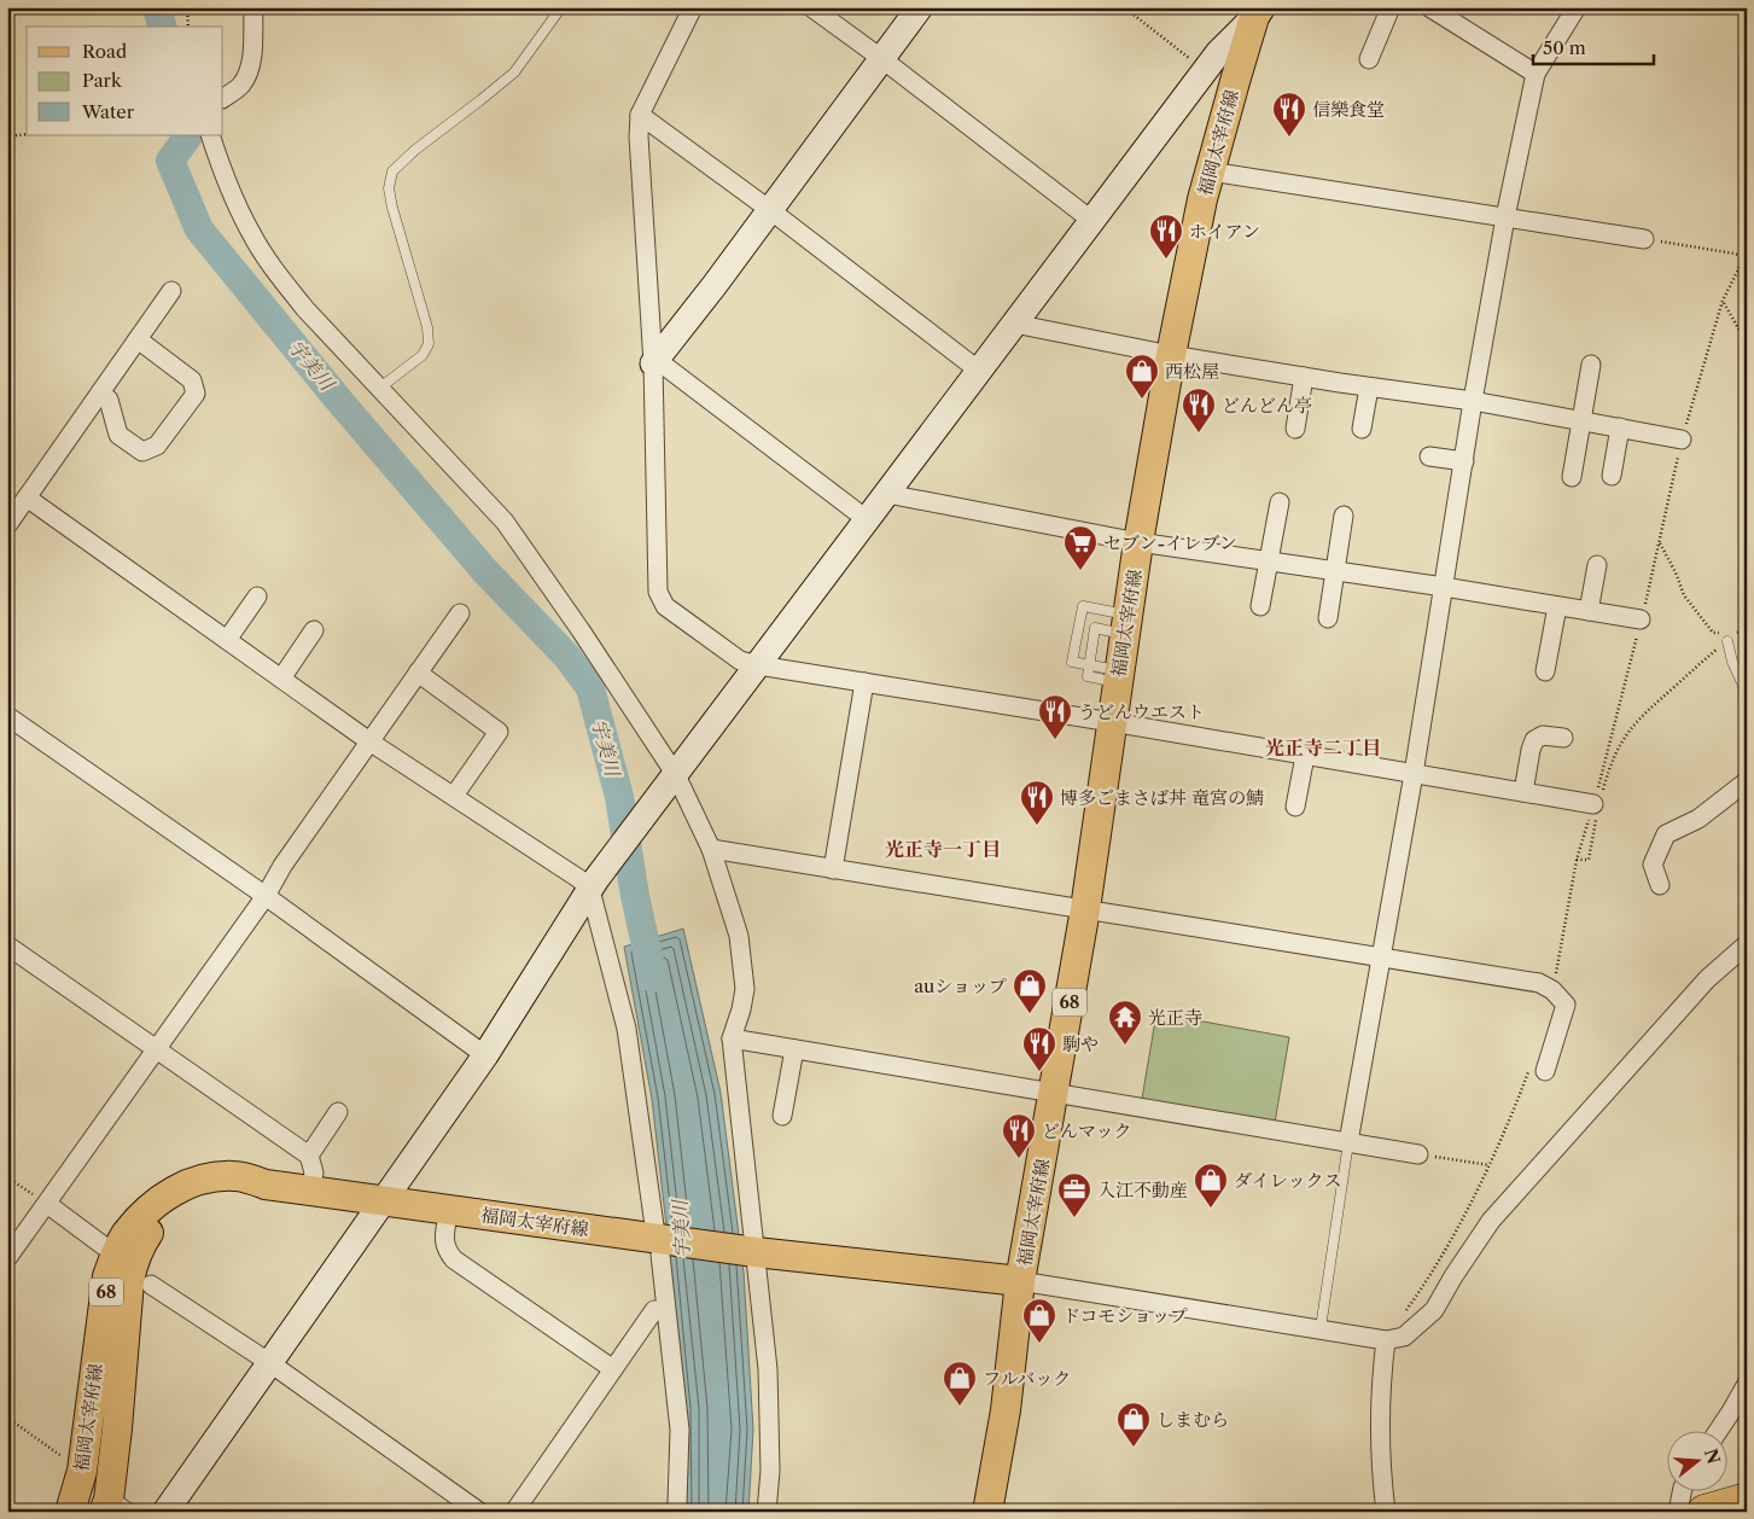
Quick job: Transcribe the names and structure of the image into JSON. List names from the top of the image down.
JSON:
{
  "streets": {
    "main road": ["福岡太宰府線", "68"]
  },
  "districts": ["光正寺二丁目", "光正寺一丁目"],
  "water": ["宇美川"],
  "places": {
    "restaurant": [
      "信樂食堂",
      "ホイアン",
      "どんどん亭",
      "うどんウエスト",
      "博多ごまさば丼 竜宮の鯖",
      "駒や",
      "どんマック"
    ],
    "shop": [
      "西松屋",
      "auショップ",
      "ダイレックス",
      "ドコモショップ",
      "フルバック",
      "しまむら"
    ],
    "supermarket": ["セブン-イレブン"],
    "temple": ["光正寺"],
    "office": ["入江不動産"]
  },
  "legend": ["Road", "Park", "Water"],
  "scale_bar": "50 m",
  "north": "right"
}
